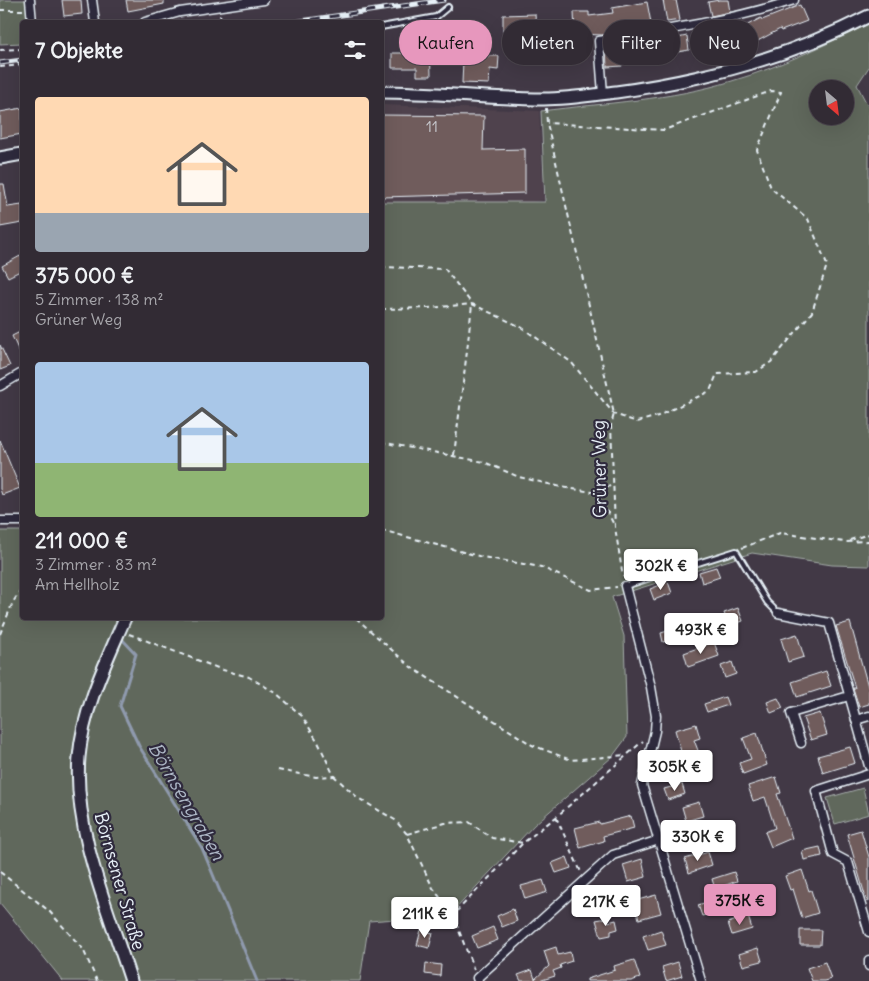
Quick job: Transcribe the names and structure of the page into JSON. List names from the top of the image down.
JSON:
{
  "streets": {
    "main road": ["Börnsener Straße"],
    "path": ["Grüner Weg"]
  },
  "water": ["Börnsengraben"],
  "house_numbers": ["11"],
  "north": "bottom right",
  "page": {
    "chip": [
      "Kaufen",
      "Mieten",
      "Filter",
      "Neu"
    ],
    "heading": "7 Objekte",
    "list": [
      {
        "name": "375 000 €",
        "note": "5 Zimmer · 138 m² · Grüner Weg"
      },
      {
        "name": "211 000 €",
        "note": "3 Zimmer · 83 m² · Am Hellholz"
      }
    ],
    "price": [
      "302K €",
      "493K €",
      "305K €",
      "330K €",
      "375K €",
      "217K €",
      "211K €"
    ]
  }
}
